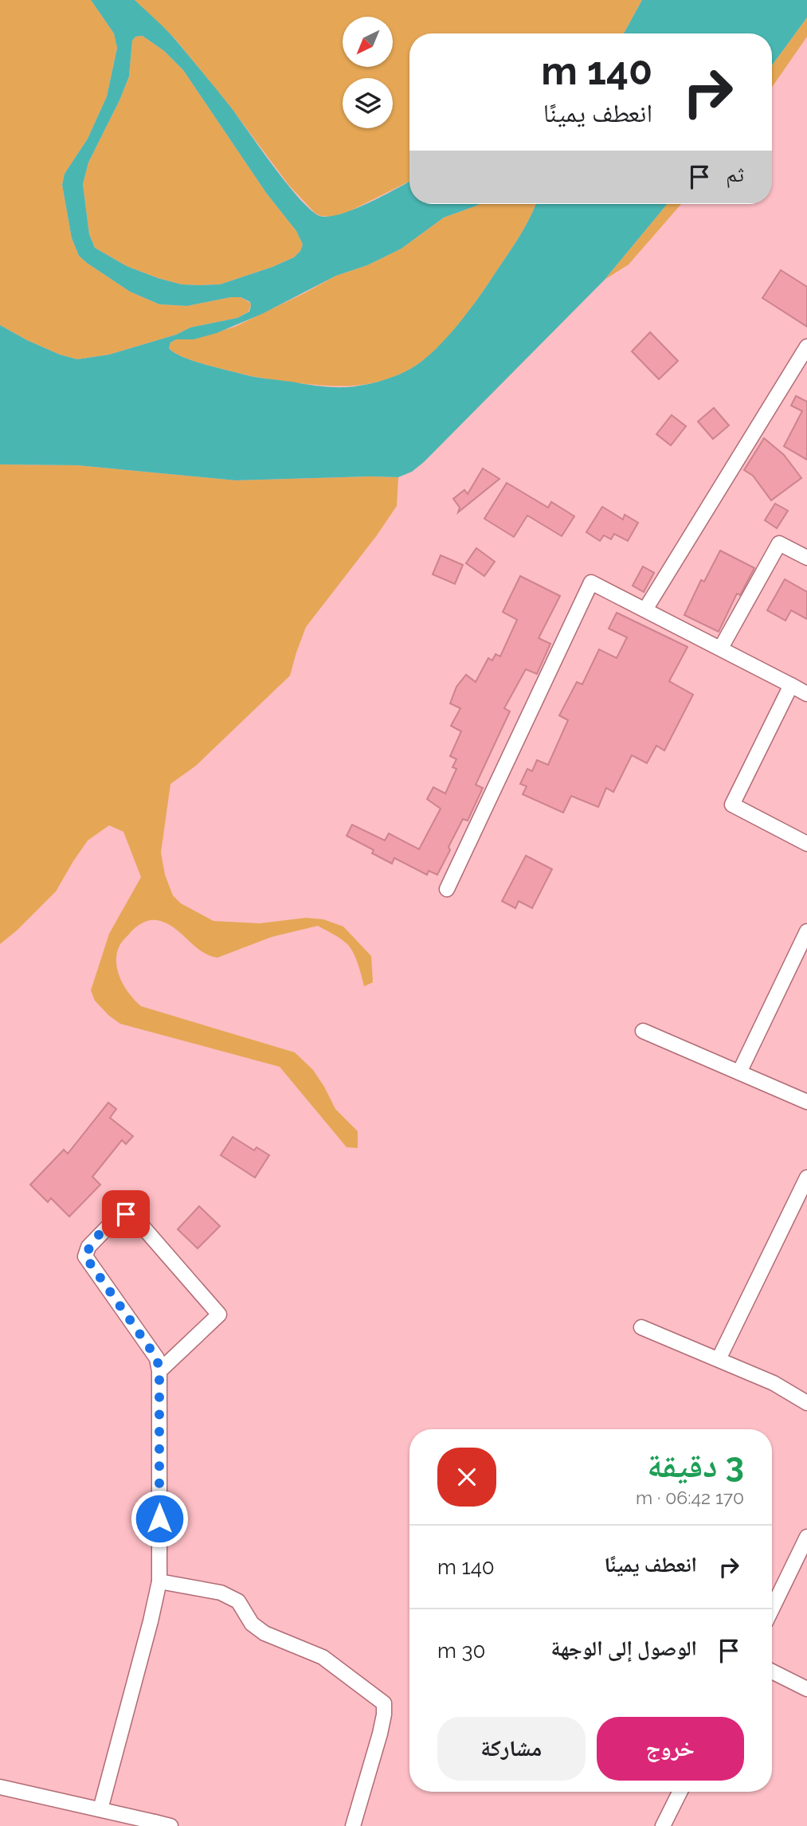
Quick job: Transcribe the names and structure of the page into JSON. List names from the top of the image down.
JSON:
{
  "north": "bottom left",
  "page": {
    "turn": ["140 m", "انعطف يمينًا"],
    "then": "ثم",
    "heading": ["3 دقيقة", "170 m · 06:42"],
    "list": [
      {
        "name": "انعطف يمينًا",
        "value": "140 m"
      },
      {
        "name": "الوصول إلى الوجهة",
        "value": "30 m"
      }
    ],
    "buttons": ["خروج", "مشاركة"]
  }
}
